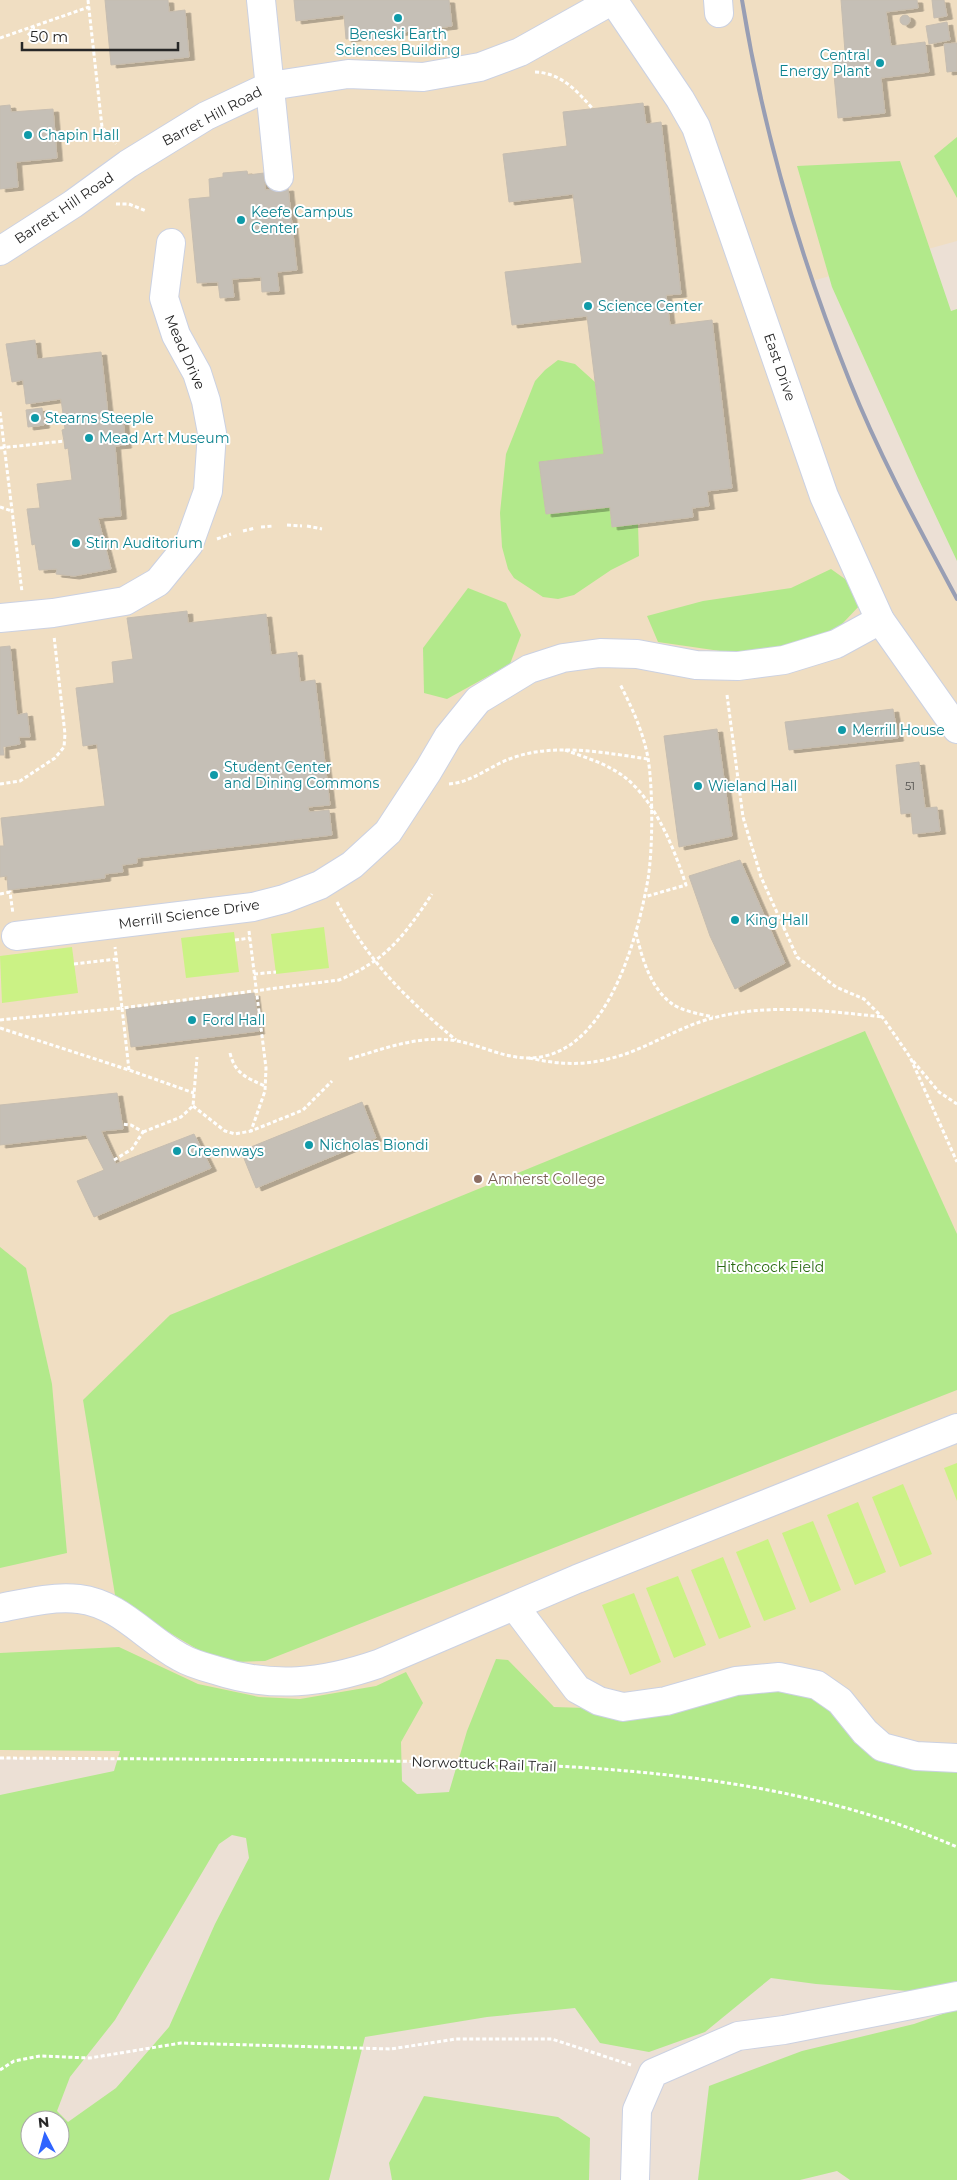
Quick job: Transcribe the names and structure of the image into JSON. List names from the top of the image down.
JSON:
{
  "streets": {
    "street": [
      "Barret Hill Road",
      "Barrett Hill Road",
      "Mead Drive",
      "East Drive",
      "Merrill Science Drive"
    ],
    "path": ["Norwottuck Rail Trail"]
  },
  "crossings": [
    ["Barret Hill Road", "Barrett Hill Road"],
    ["Barret Hill Road", "East Drive"],
    ["East Drive", "Merrill Science Drive"]
  ],
  "parks": ["Hitchcock Field"],
  "places": [
    "Beneski Earth Sciences Building",
    "Central Energy Plant",
    "Chapin Hall",
    "Keefe Campus Center",
    "Science Center",
    "Stearns Steeple",
    "Mead Art Museum",
    "Stirn Auditorium",
    "Merrill House",
    "Student Center and Dining Commons",
    "Wieland Hall",
    "King Hall",
    "Ford Hall",
    "Nicholas Biondi",
    "Greenways",
    "Amherst College"
  ],
  "house_numbers": ["51"],
  "scale_bar": "50 m",
  "north": "top"
}
